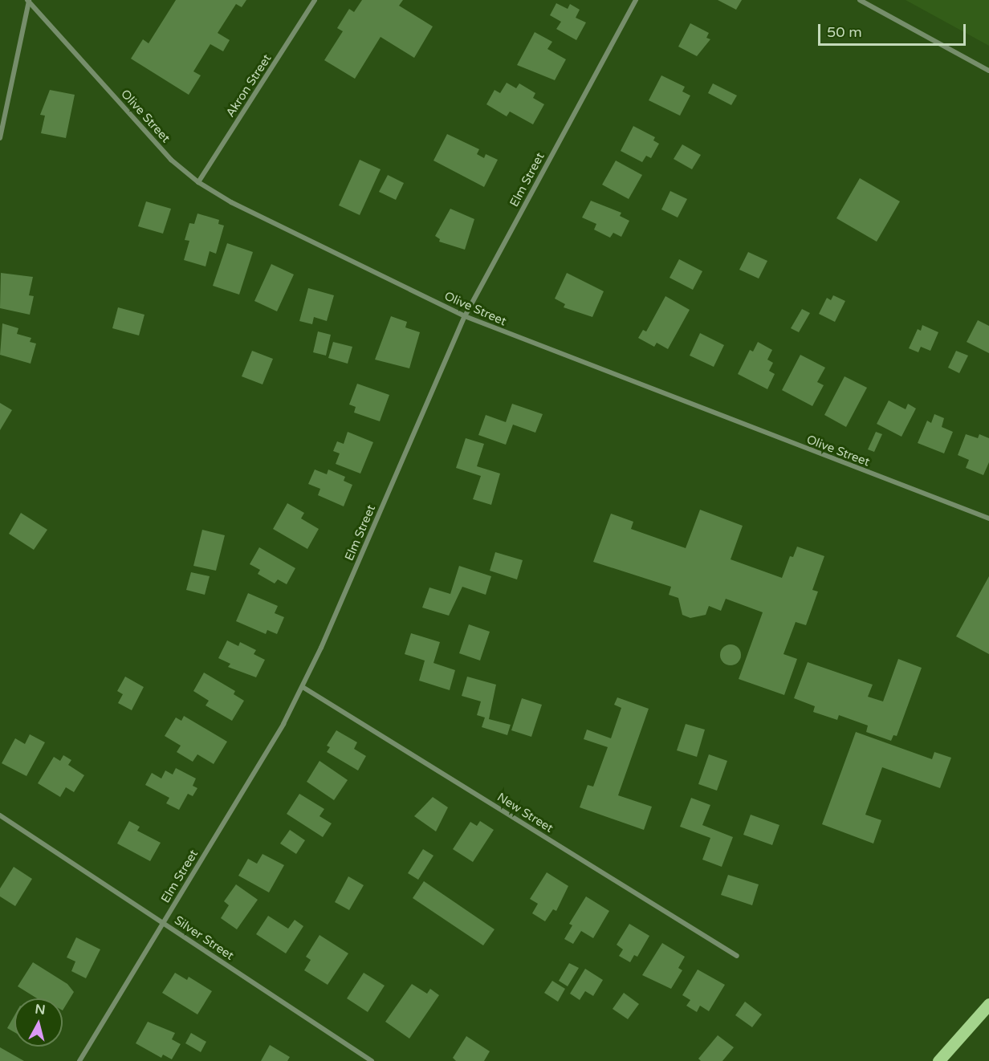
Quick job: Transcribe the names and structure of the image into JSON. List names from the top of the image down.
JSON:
{
  "streets": {
    "street": [
      "Akron Street",
      "Olive Street",
      "Elm Street",
      "New Street",
      "Silver Street"
    ]
  },
  "crossings": [
    ["Akron Street", "Olive Street"],
    ["Olive Street", "Elm Street"],
    ["Elm Street", "New Street"],
    ["Elm Street", "Silver Street"]
  ],
  "scale_bar": "50 m",
  "north": "top"
}
